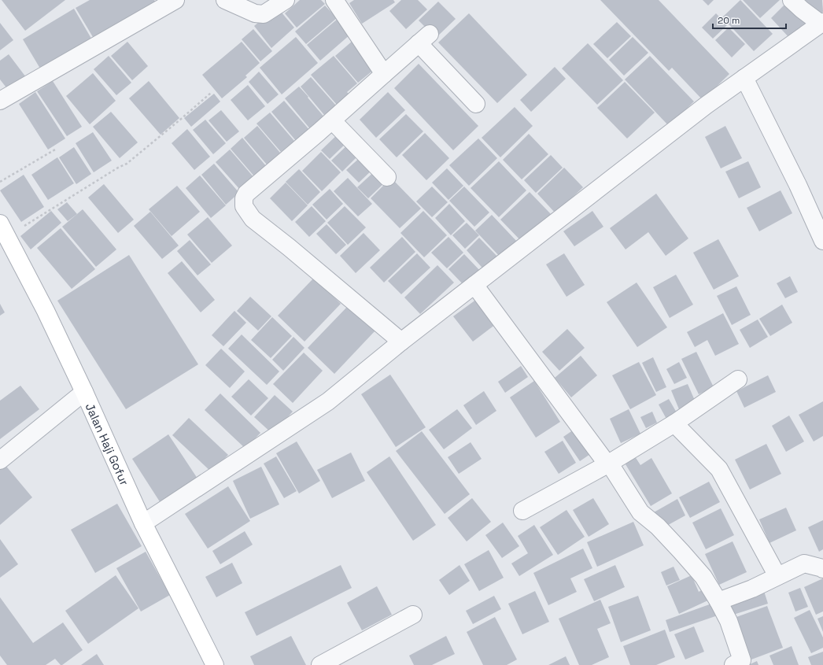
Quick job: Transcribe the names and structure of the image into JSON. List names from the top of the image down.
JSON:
{
  "streets": {
    "street": ["Jalan Haji Gofur"]
  },
  "scale_bar": "20 m"
}
